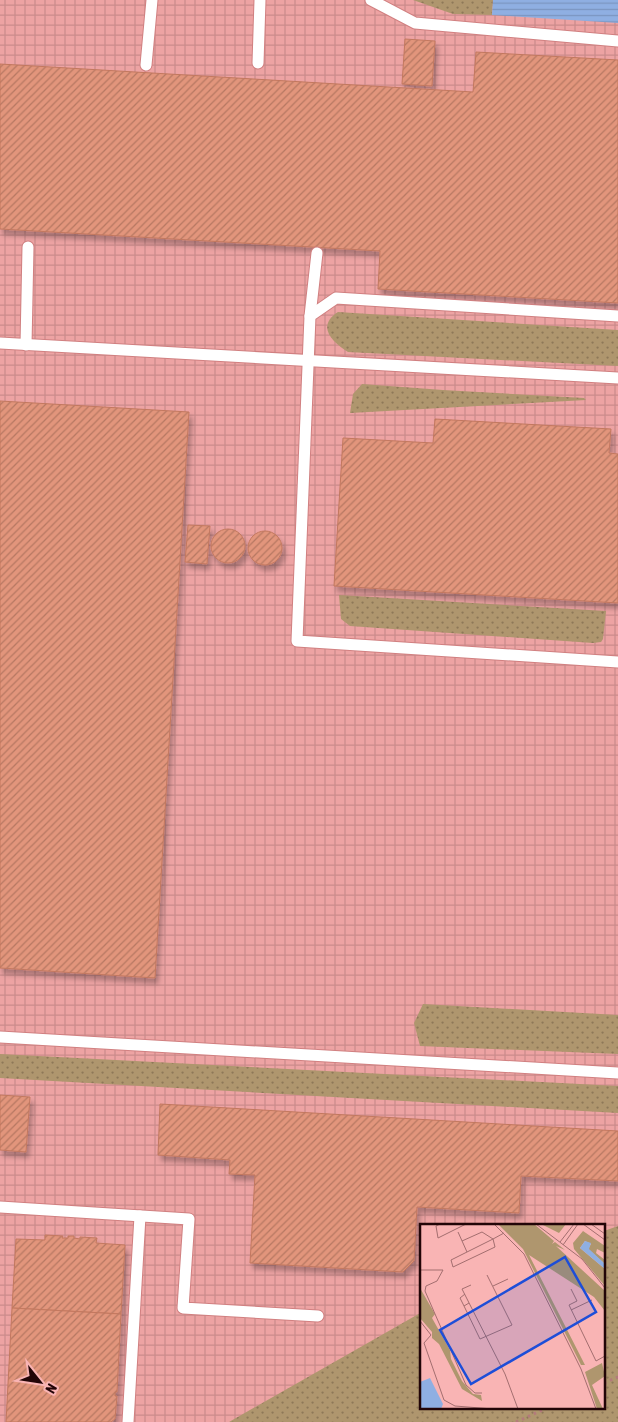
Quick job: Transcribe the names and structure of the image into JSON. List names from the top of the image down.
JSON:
{
  "north": "bottom right"
}
